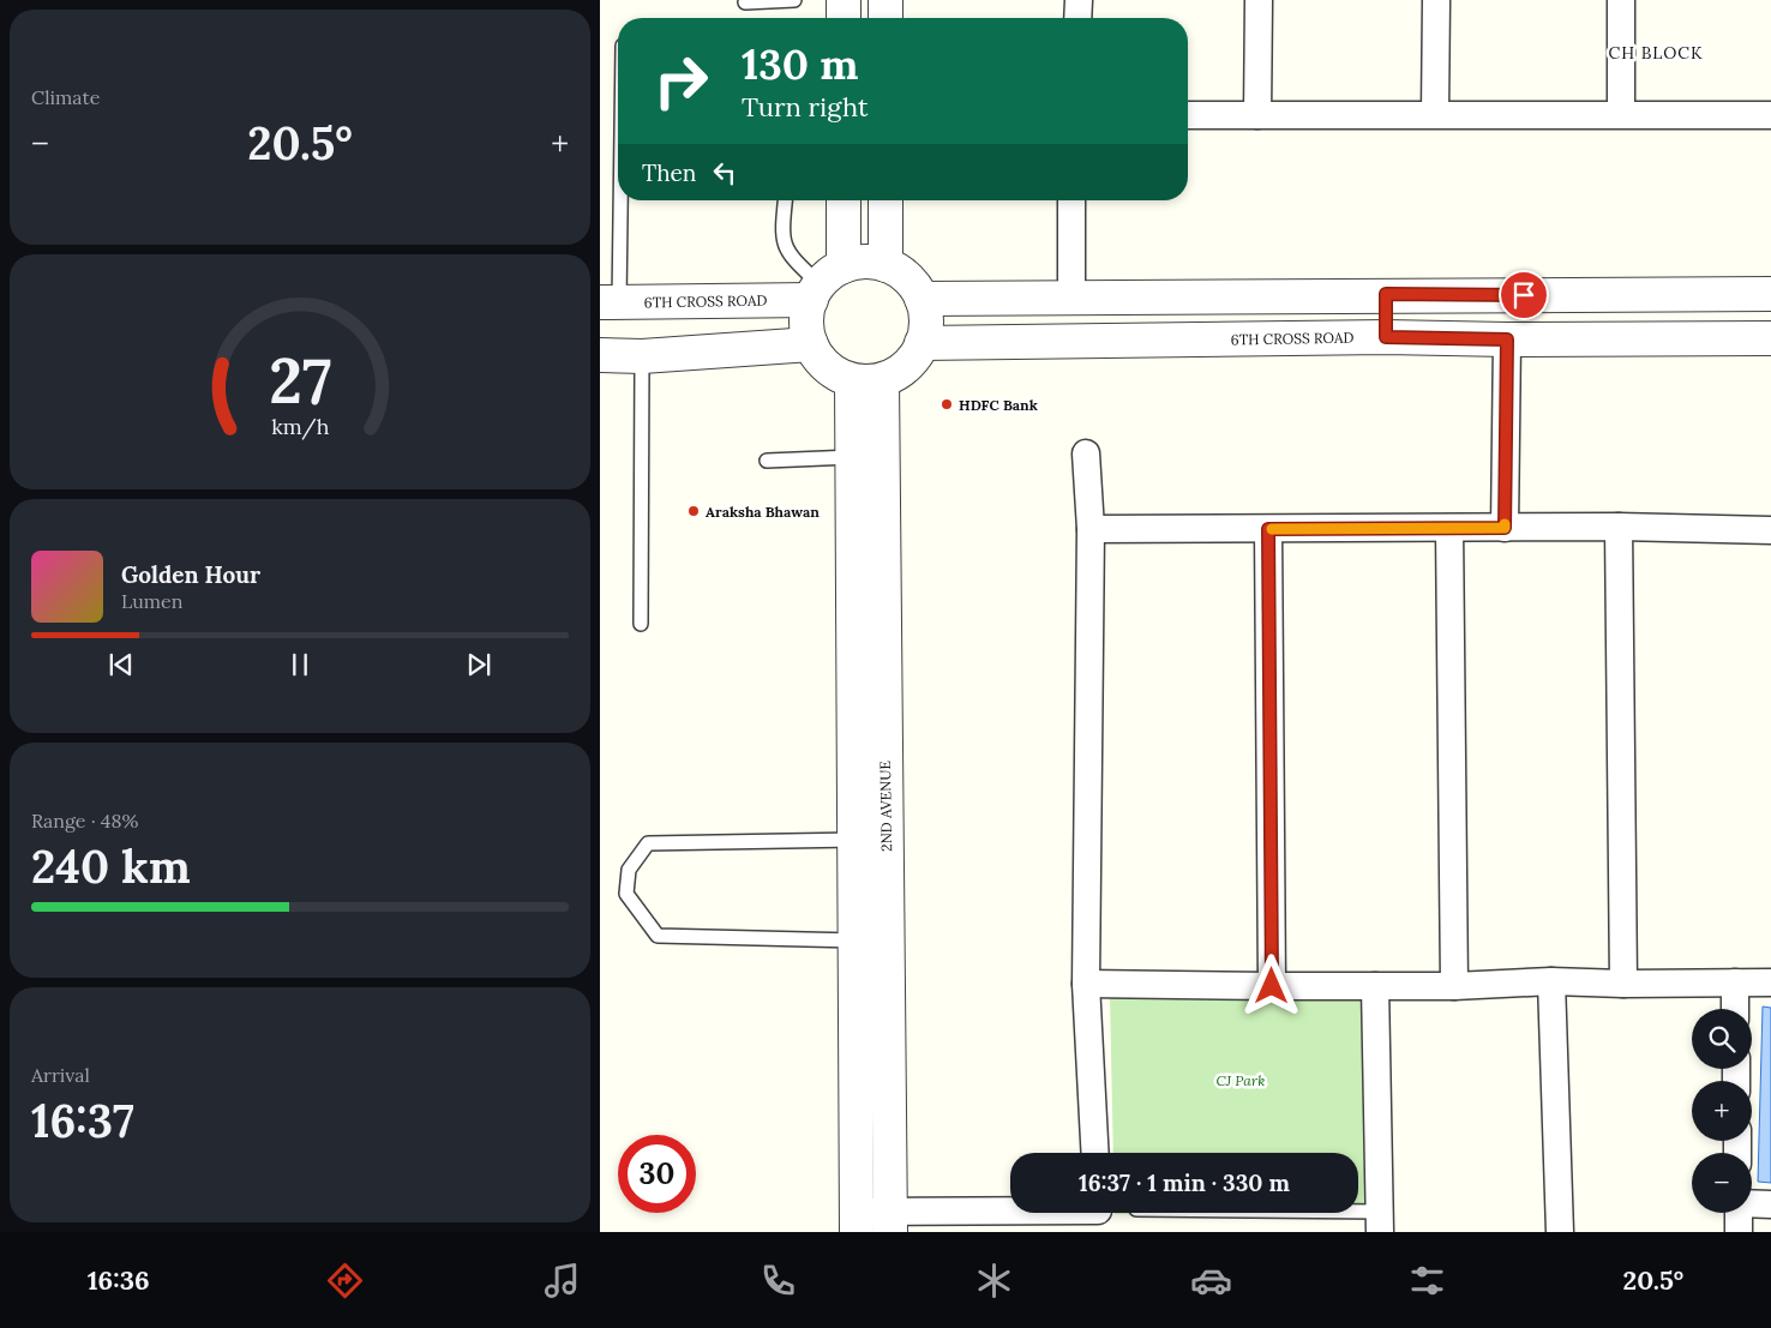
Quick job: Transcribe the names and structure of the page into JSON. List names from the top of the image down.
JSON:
{
  "streets": {
    "street": ["6TH CROSS ROAD", "2ND AVENUE"]
  },
  "crossings": [
    ["6TH CROSS ROAD", "2ND AVENUE"]
  ],
  "districts": ["CH BLOCK"],
  "parks": ["CJ Park"],
  "places": ["HDFC Bank", "Araksha Bhawan"],
  "page": {
    "tile": [
      "Climate",
      ["Range · 48%", "240 km"],
      ["Arrival", "16:37"]
    ],
    "turn": ["130 m", "Turn right"],
    "heat": ["−", "20.5°", "+"],
    "then": "Then",
    "song": ["Golden Hour", "Lumen"],
    "map_buttons": ["+", "−"],
    "limit": "30",
    "trip": "16:37 · 1 min · 330 m",
    "tabs": ["16:36", "20.5°"],
    "gauge": ["27", "km/h"]
  }
}
